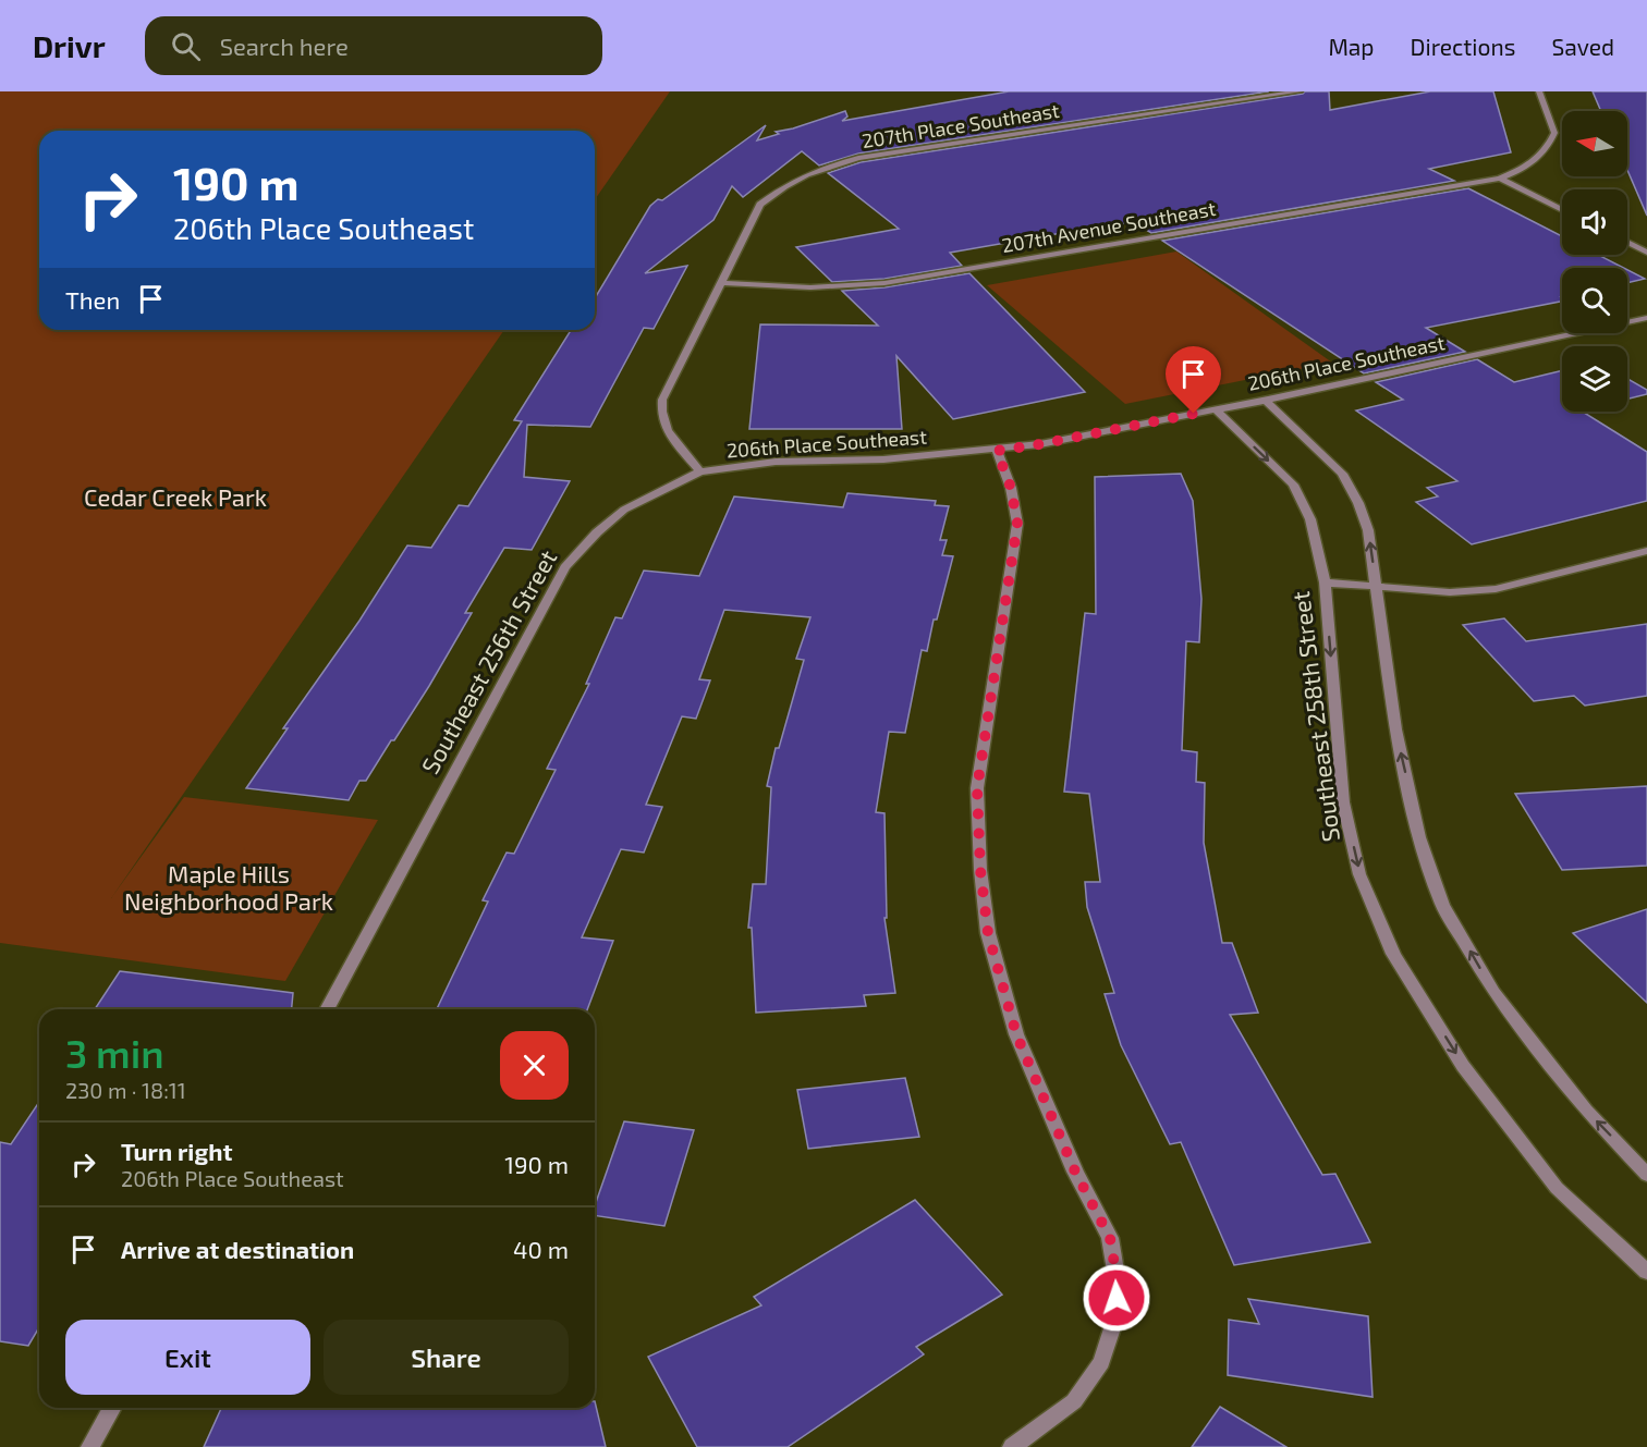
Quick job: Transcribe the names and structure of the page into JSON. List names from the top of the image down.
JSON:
{
  "streets": {
    "street": [
      "207th Place Southeast",
      "207th Avenue Southeast",
      "206th Place Southeast",
      "Southeast 256th Street",
      "Southeast 258th Street"
    ]
  },
  "crossings": [
    ["207th Place Southeast", "207th Avenue Southeast"],
    ["206th Place Southeast", "Southeast 256th Street"],
    ["206th Place Southeast", "Southeast 258th Street"]
  ],
  "parks": ["Cedar Creek Park", "Maple Hills Neighborhood Park"],
  "north": "left",
  "page": {
    "header": "Drivr",
    "search": "Search here",
    "nav": ["Map", "Directions", "Saved"],
    "turn": ["190 m", "206th Place Southeast"],
    "then": "Then",
    "heading": ["3 min", "230 m · 18:11"],
    "list": [
      {
        "name": "Turn right",
        "note": "206th Place Southeast",
        "value": "190 m"
      },
      {
        "name": "Arrive at destination",
        "value": "40 m"
      }
    ],
    "buttons": ["Exit", "Share"]
  }
}
